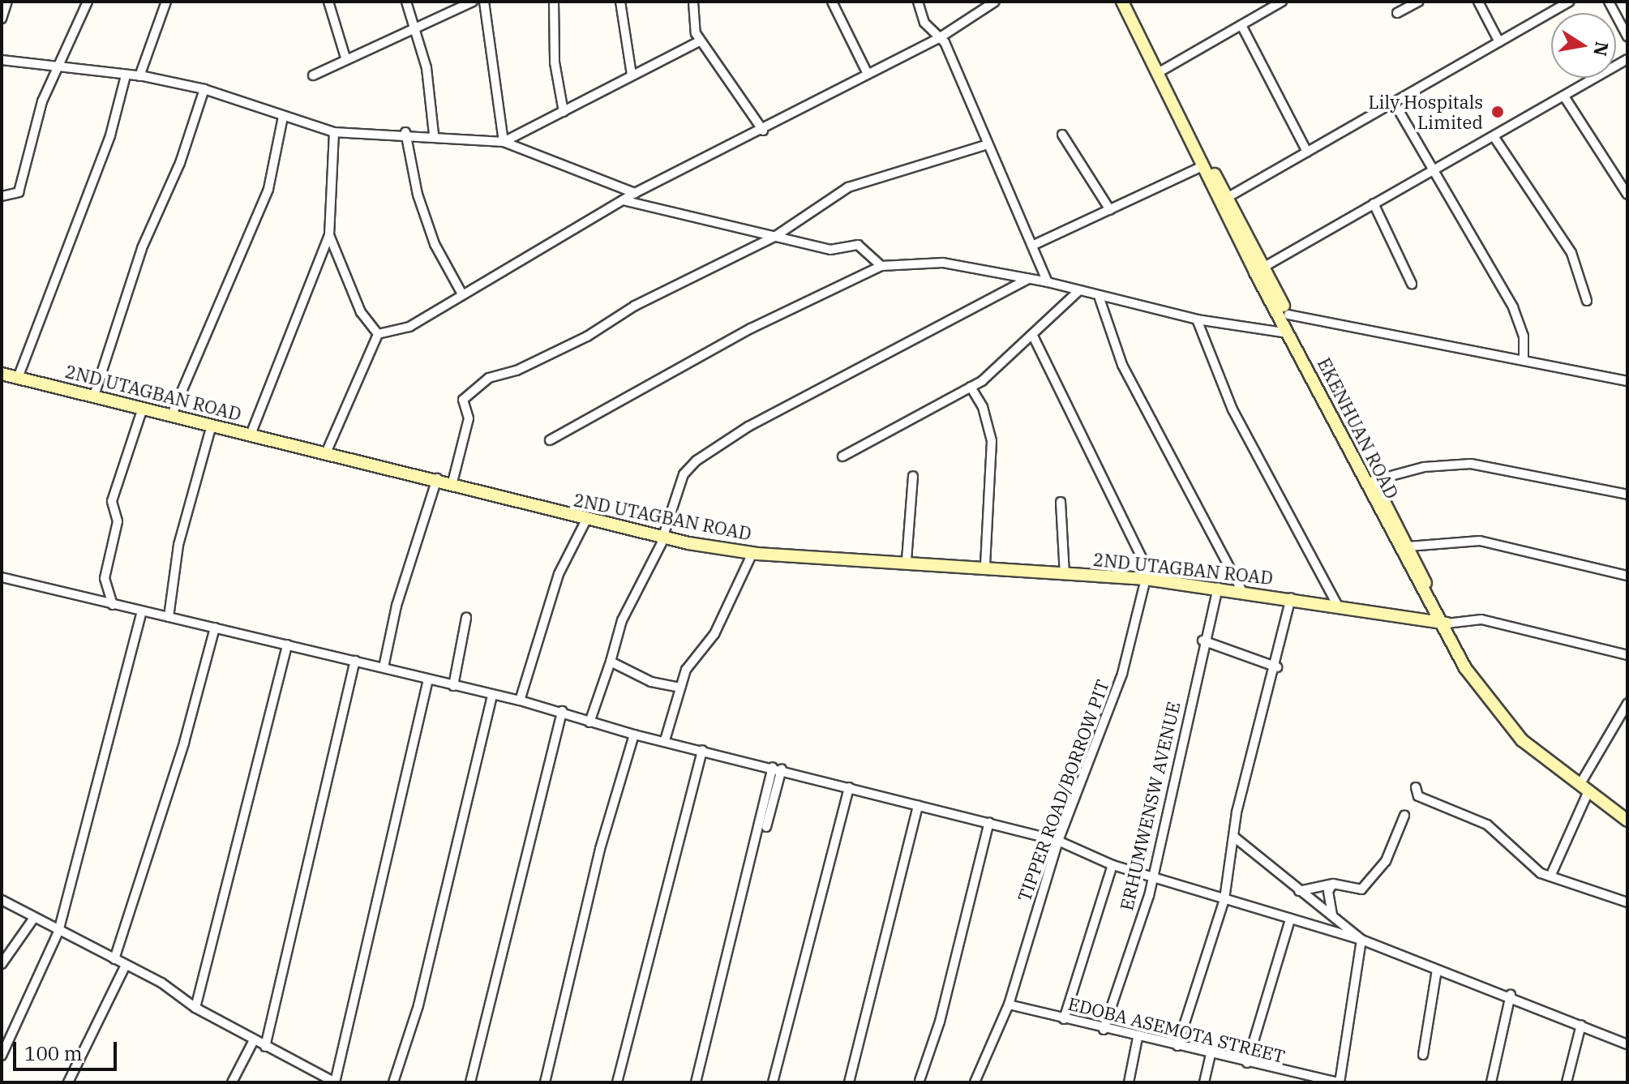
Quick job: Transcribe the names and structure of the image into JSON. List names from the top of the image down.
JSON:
{
  "streets": {
    "main road": ["2ND UTAGBAN ROAD", "EKENHUAN ROAD"],
    "street": ["TIPPER ROAD/BORROW PIT", "ERHUMWENSW AVENUE", "EDOBA ASEMOTA STREET"]
  },
  "crossings": [
    ["2ND UTAGBAN ROAD", "EKENHUAN ROAD"],
    ["2ND UTAGBAN ROAD", "TIPPER ROAD/BORROW PIT"],
    ["2ND UTAGBAN ROAD", "ERHUMWENSW AVENUE"],
    ["TIPPER ROAD/BORROW PIT", "EDOBA ASEMOTA STREET"],
    ["ERHUMWENSW AVENUE", "EDOBA ASEMOTA STREET"]
  ],
  "places": ["Lily Hospitals Limited"],
  "scale_bar": "100 m",
  "north": "right"
}
